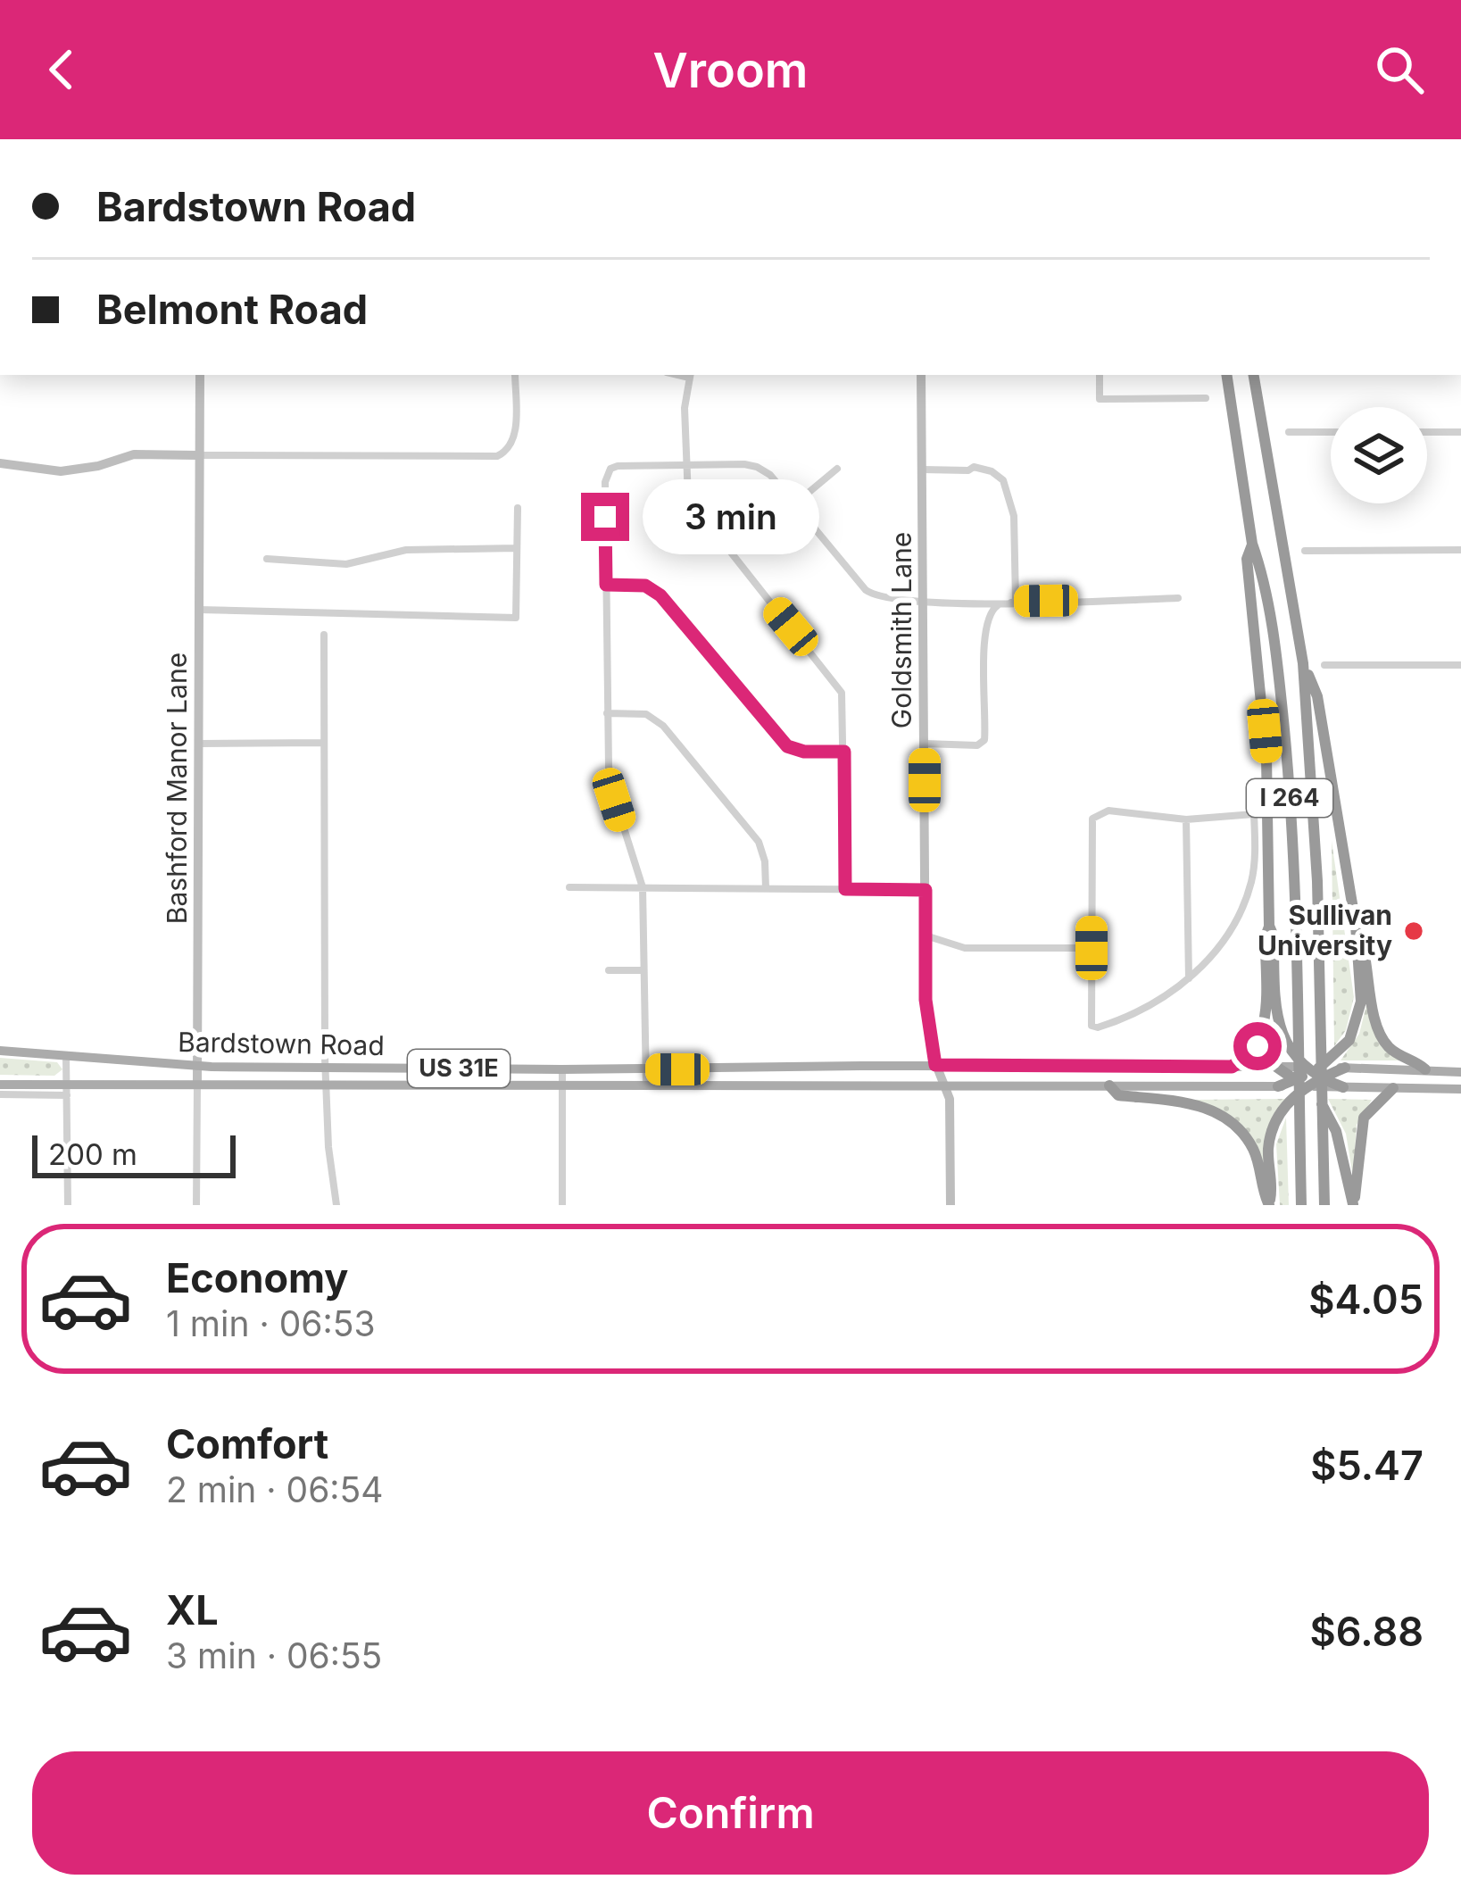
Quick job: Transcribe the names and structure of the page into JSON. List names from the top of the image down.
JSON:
{
  "streets": {
    "highway": ["I 264"],
    "main road": ["Bardstown Road", "US 31E"],
    "street": ["Goldsmith Lane", "Bashford Manor Lane"]
  },
  "crossings": [
    ["Goldsmith Lane", "Bardstown Road"],
    ["Bashford Manor Lane", "Bardstown Road"],
    ["I 264", "Bardstown Road"]
  ],
  "places": ["Sullivan University"],
  "scale_bar": "200 m",
  "page": {
    "header": "Vroom",
    "banner": ["Bardstown Road", "Belmont Road"],
    "bubble": "3 min",
    "scale": "200 m",
    "list": [
      {
        "name": "Economy",
        "note": "1 min · 06:53",
        "value": "$4.05"
      },
      {
        "name": "Comfort",
        "note": "2 min · 06:54",
        "value": "$5.47"
      },
      {
        "name": "XL",
        "note": "3 min · 06:55",
        "value": "$6.88"
      }
    ],
    "buttons": "Confirm"
  }
}
